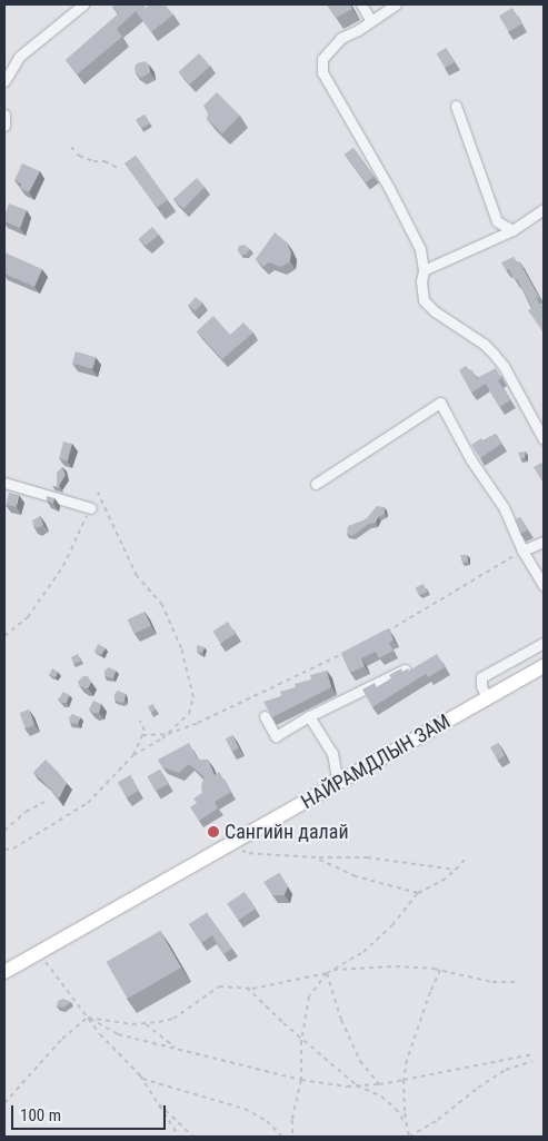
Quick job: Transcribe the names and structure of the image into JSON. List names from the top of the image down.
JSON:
{
  "streets": {
    "main road": ["НАЙРАМДЛЫН ЗАМ"]
  },
  "places": ["Сангийн далай"],
  "scale_bar": "100 m"
}
